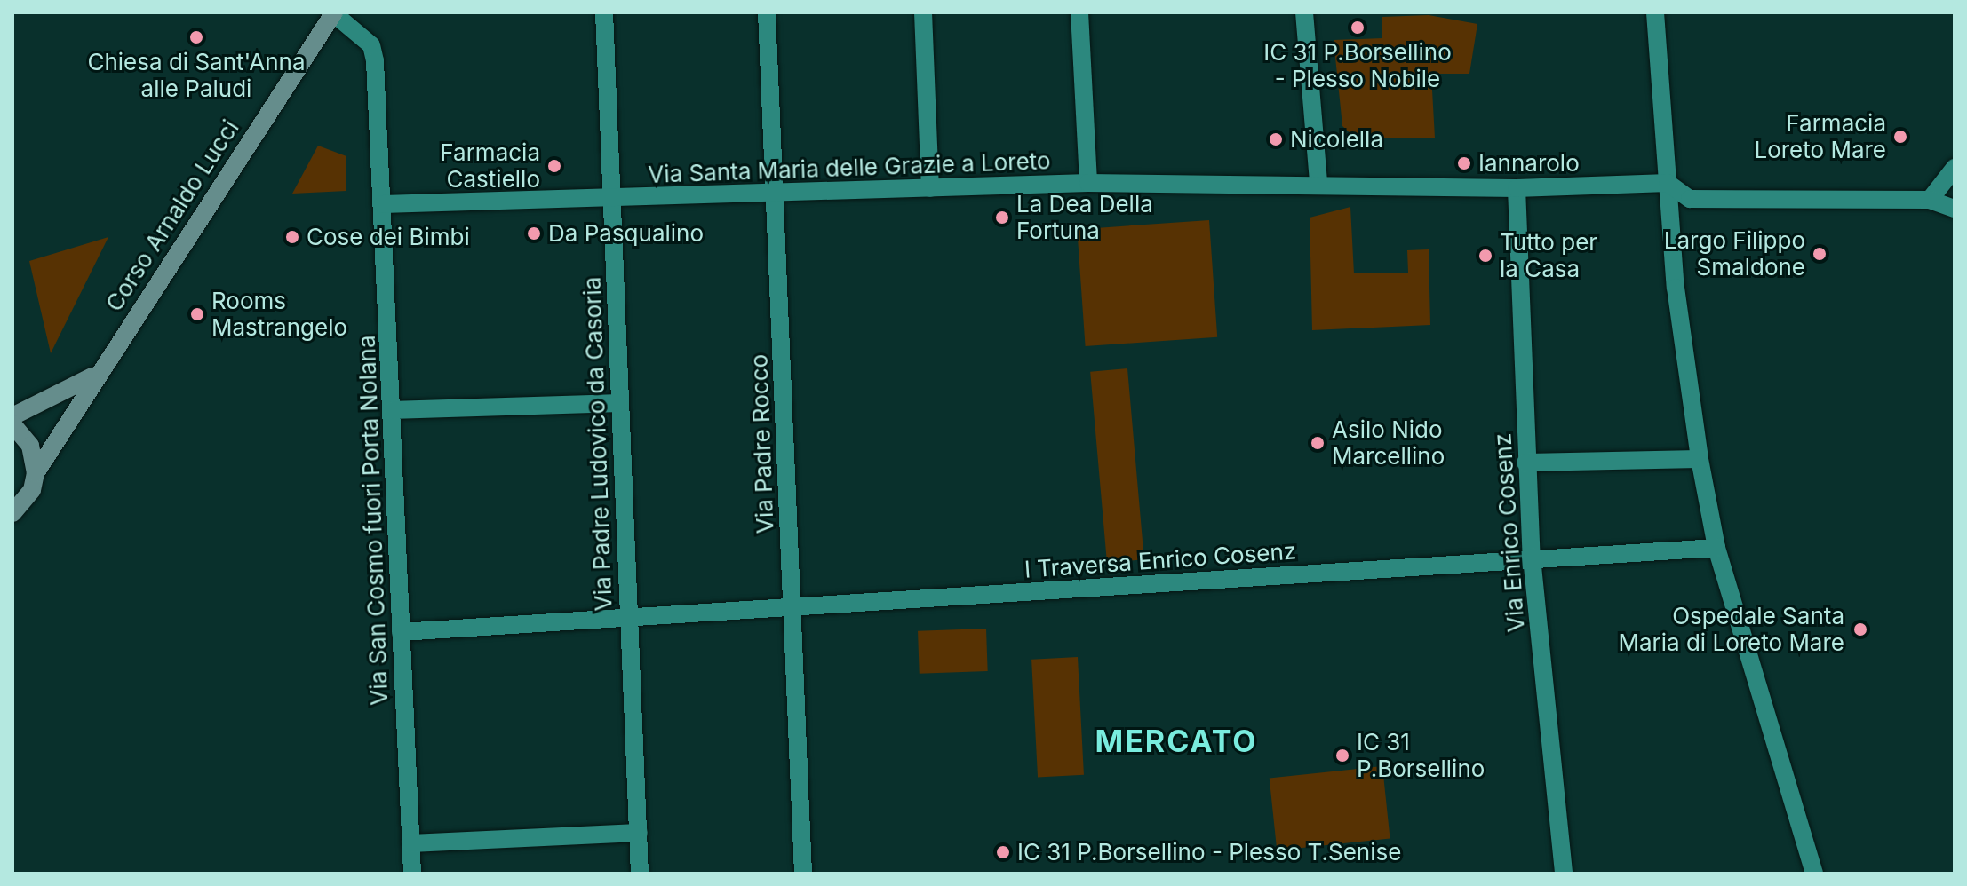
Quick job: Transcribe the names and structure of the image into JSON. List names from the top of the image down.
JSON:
{
  "streets": {
    "main road": ["Corso Arnaldo Lucci"],
    "street": [
      "Via Santa Maria delle Grazie a Loreto",
      "Via Padre Ludovico da Casoria",
      "Via Padre Rocco",
      "Via San Cosmo fuori Porta Nolana",
      "Via Enrico Cosenz",
      "I Traversa Enrico Cosenz"
    ]
  },
  "crossings": [
    ["Via Santa Maria delle Grazie a Loreto", "Via Padre Ludovico da Casoria"],
    ["Via Santa Maria delle Grazie a Loreto", "Via Padre Rocco"],
    ["Via Santa Maria delle Grazie a Loreto", "Via San Cosmo fuori Porta Nolana"],
    ["Via Santa Maria delle Grazie a Loreto", "Via Enrico Cosenz"],
    ["Corso Arnaldo Lucci", "Via San Cosmo fuori Porta Nolana"],
    ["Via Padre Ludovico da Casoria", "I Traversa Enrico Cosenz"],
    ["Via Padre Rocco", "I Traversa Enrico Cosenz"],
    ["Via San Cosmo fuori Porta Nolana", "I Traversa Enrico Cosenz"],
    ["Via Enrico Cosenz", "I Traversa Enrico Cosenz"]
  ],
  "districts": ["MERCATO"],
  "places": [
    "IC 31 P.Borsellino - Plesso Nobile",
    "Chiesa di Sant'Anna alle Paludi",
    "Farmacia Loreto Mare",
    "Nicolella",
    "Iannarolo",
    "Farmacia Castiello",
    "La Dea Della Fortuna",
    "Da Pasqualino",
    "Cose dei Bimbi",
    "Largo Filippo Smaldone",
    "Tutto per la Casa",
    "Rooms Mastrangelo",
    "Asilo Nido Marcellino",
    "Ospedale Santa Maria di Loreto Mare",
    "IC 31 P.Borsellino",
    "IC 31 P.Borsellino - Plesso T.Senise"
  ]
}
